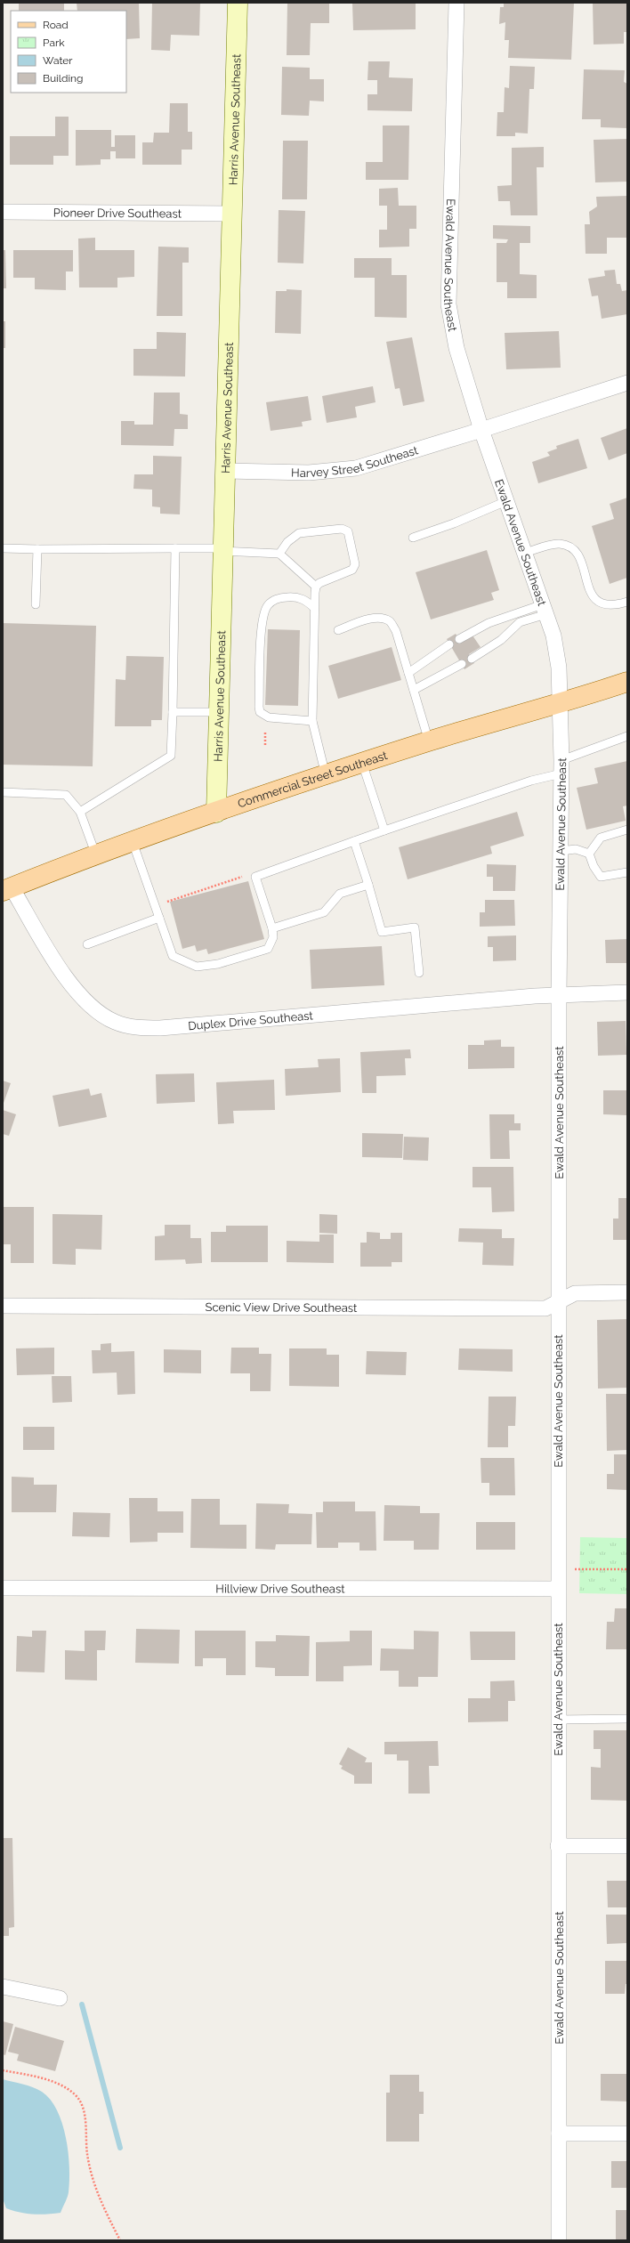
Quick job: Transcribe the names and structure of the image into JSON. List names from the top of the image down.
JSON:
{
  "streets": {
    "main road": ["Commercial Street Southeast"],
    "street": [
      "Harris Avenue Southeast",
      "Pioneer Drive Southeast",
      "Ewald Avenue Southeast",
      "Harvey Street Southeast",
      "Duplex Drive Southeast",
      "Scenic View Drive Southeast",
      "Hillview Drive Southeast"
    ]
  },
  "crossings": [
    ["Harris Avenue Southeast", "Pioneer Drive Southeast"],
    ["Harris Avenue Southeast", "Harvey Street Southeast"],
    ["Harris Avenue Southeast", "Commercial Street Southeast"],
    ["Ewald Avenue Southeast", "Harvey Street Southeast"],
    ["Ewald Avenue Southeast", "Commercial Street Southeast"],
    ["Ewald Avenue Southeast", "Duplex Drive Southeast"],
    ["Ewald Avenue Southeast", "Scenic View Drive Southeast"],
    ["Ewald Avenue Southeast", "Hillview Drive Southeast"],
    ["Commercial Street Southeast", "Duplex Drive Southeast"]
  ],
  "legend": [
    "Road",
    "Park",
    "Water",
    "Building"
  ]
}
